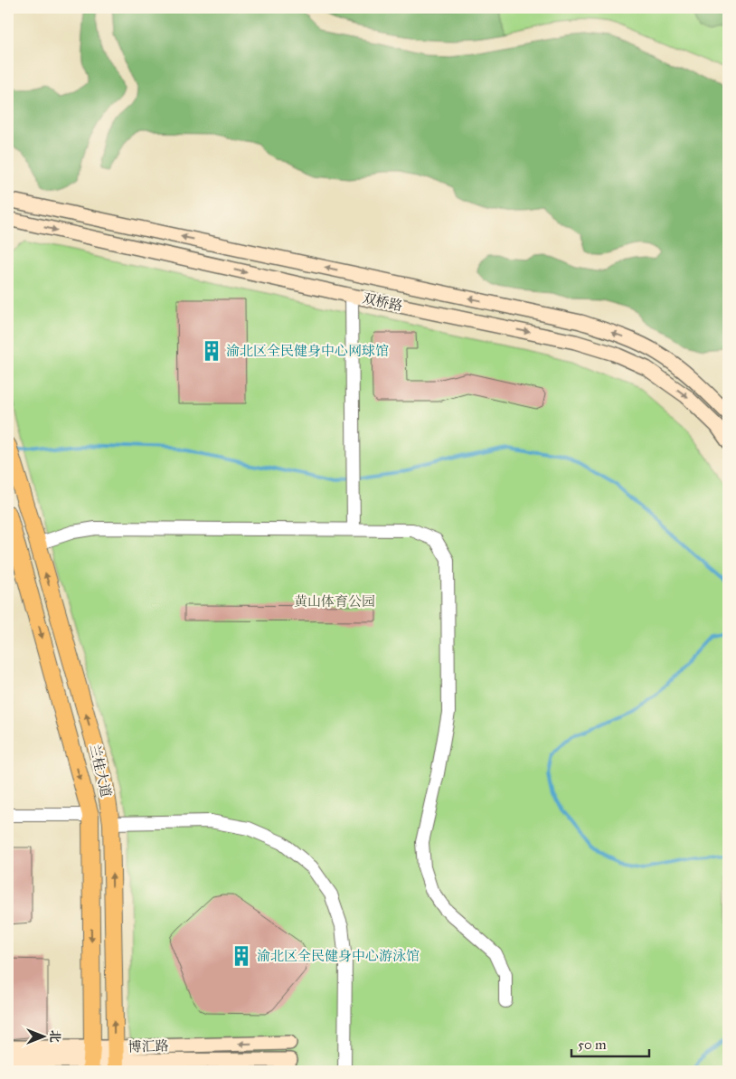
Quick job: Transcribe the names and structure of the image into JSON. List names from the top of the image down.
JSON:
{
  "streets": {
    "main road": ["双桥路", "兰桂大道", "博汇路"]
  },
  "crossings": [
    ["兰桂大道", "博汇路"]
  ],
  "parks": ["黄山体育公园"],
  "places": {
    "building": ["渝北区全民健身中心网球馆", "渝北区全民健身中心游泳馆"]
  },
  "scale_bar": "50 m",
  "north": "right"
}
